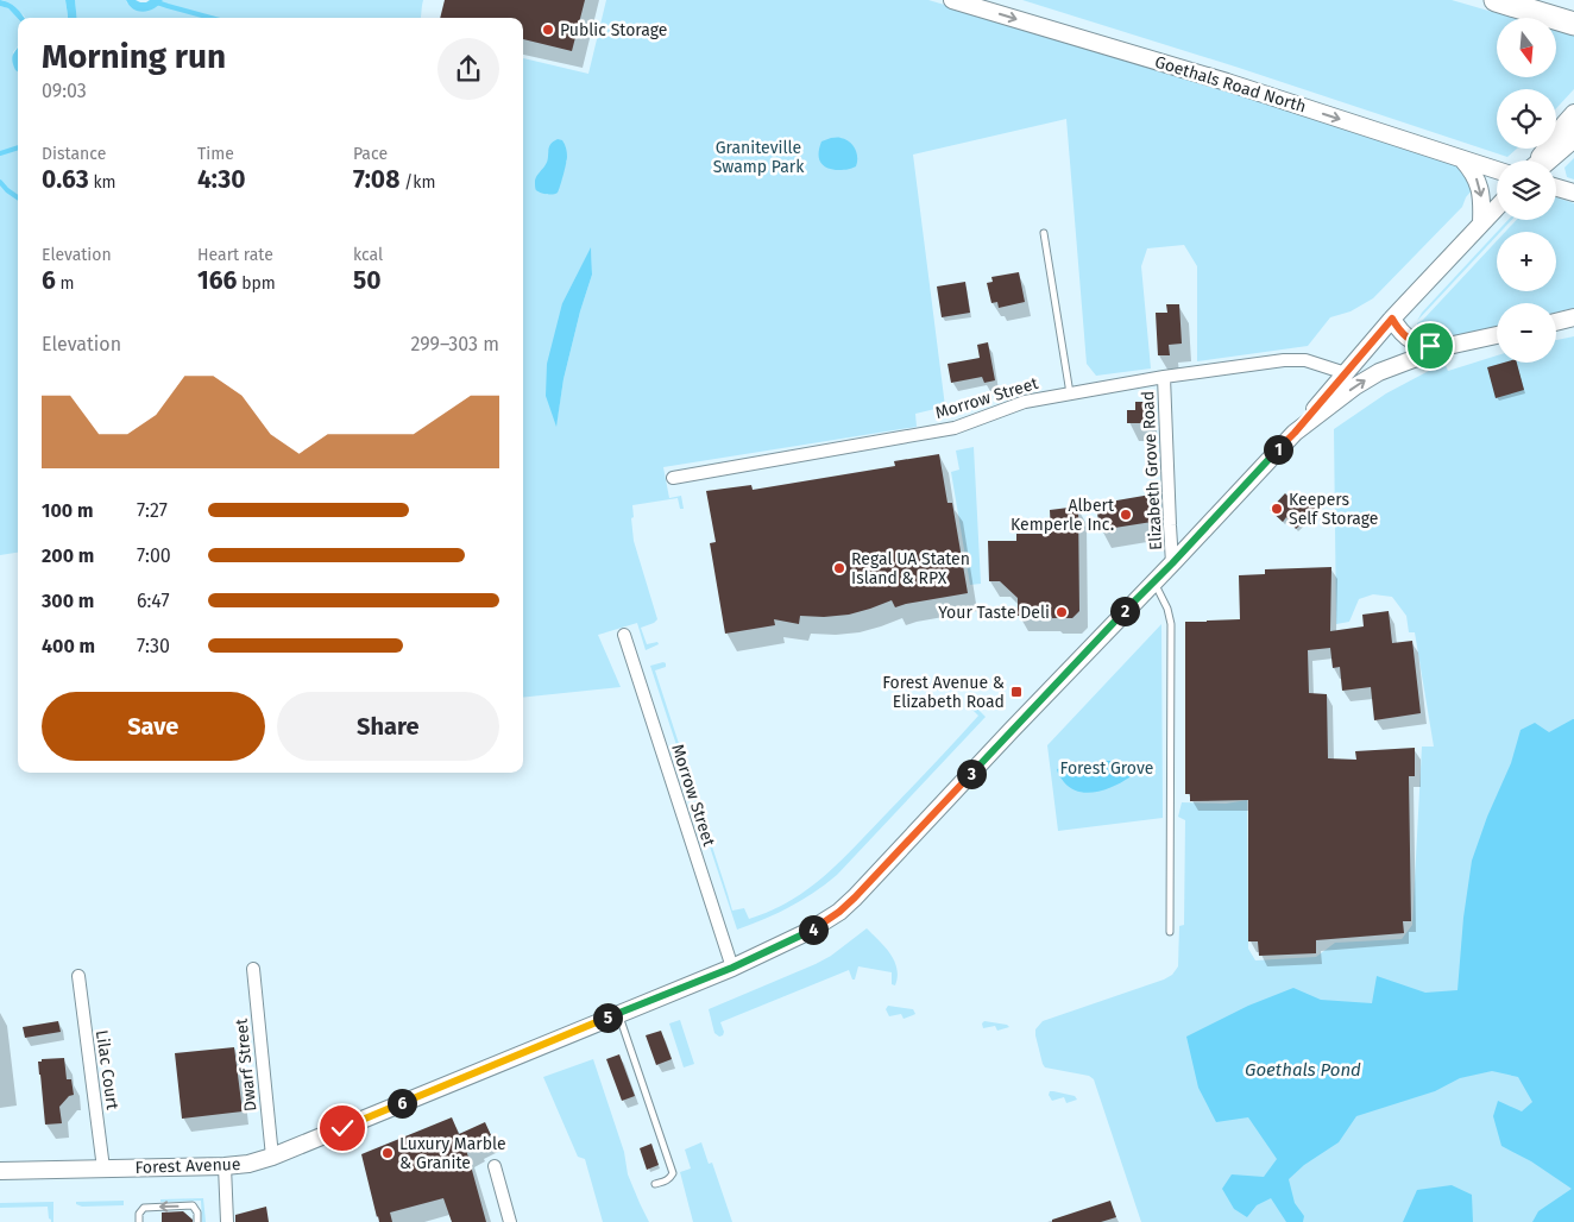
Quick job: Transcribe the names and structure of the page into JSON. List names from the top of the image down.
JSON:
{
  "streets": {
    "main road": ["Goethals Road North", "Forest Avenue"],
    "street": [
      "Morrow Street",
      "Elizabeth Grove Road",
      "Dwarf Street",
      "Lilac Court"
    ]
  },
  "crossings": [
    ["Morrow Street", "Elizabeth Grove Road"],
    ["Morrow Street", "Forest Avenue"],
    ["Elizabeth Grove Road", "Forest Avenue"],
    ["Dwarf Street", "Forest Avenue"],
    ["Lilac Court", "Forest Avenue"]
  ],
  "one_way": ["Goethals Road North"],
  "water": ["Goethals Pond"],
  "parks": ["Graniteville Swamp Park", "Forest Grove"],
  "places": {
    "other": [
      "Public Storage",
      "Keepers Self Storage",
      "Albert Kemperle Inc.",
      "Regal UA Staten Island & RPX",
      "Your Taste Deli",
      "Luxury Marble & Granite"
    ],
    "transit": ["Forest Avenue & Elizabeth Road"]
  },
  "north": "bottom",
  "page": {
    "map_buttons": ["+", "−"],
    "heading": ["Morning run", "09:03"],
    "stats": [
      ["Distance", "0.63 km"],
      ["Time", "4:30"],
      ["Pace", "7:08 /km"],
      ["Elevation", "6 m"],
      ["Heart rate", "166 bpm"],
      ["kcal", "50"]
    ],
    "chart": ["Elevation", "299–303 m"],
    "pins": [
      "1",
      "2",
      "3",
      "4",
      "5",
      "6"
    ],
    "list": [
      {
        "name": "100 m",
        "note": "7:27"
      },
      {
        "name": "200 m",
        "note": "7:00"
      },
      {
        "name": "300 m",
        "note": "6:47"
      },
      {
        "name": "400 m",
        "note": "7:30"
      }
    ],
    "buttons": ["Save", "Share"]
  }
}
